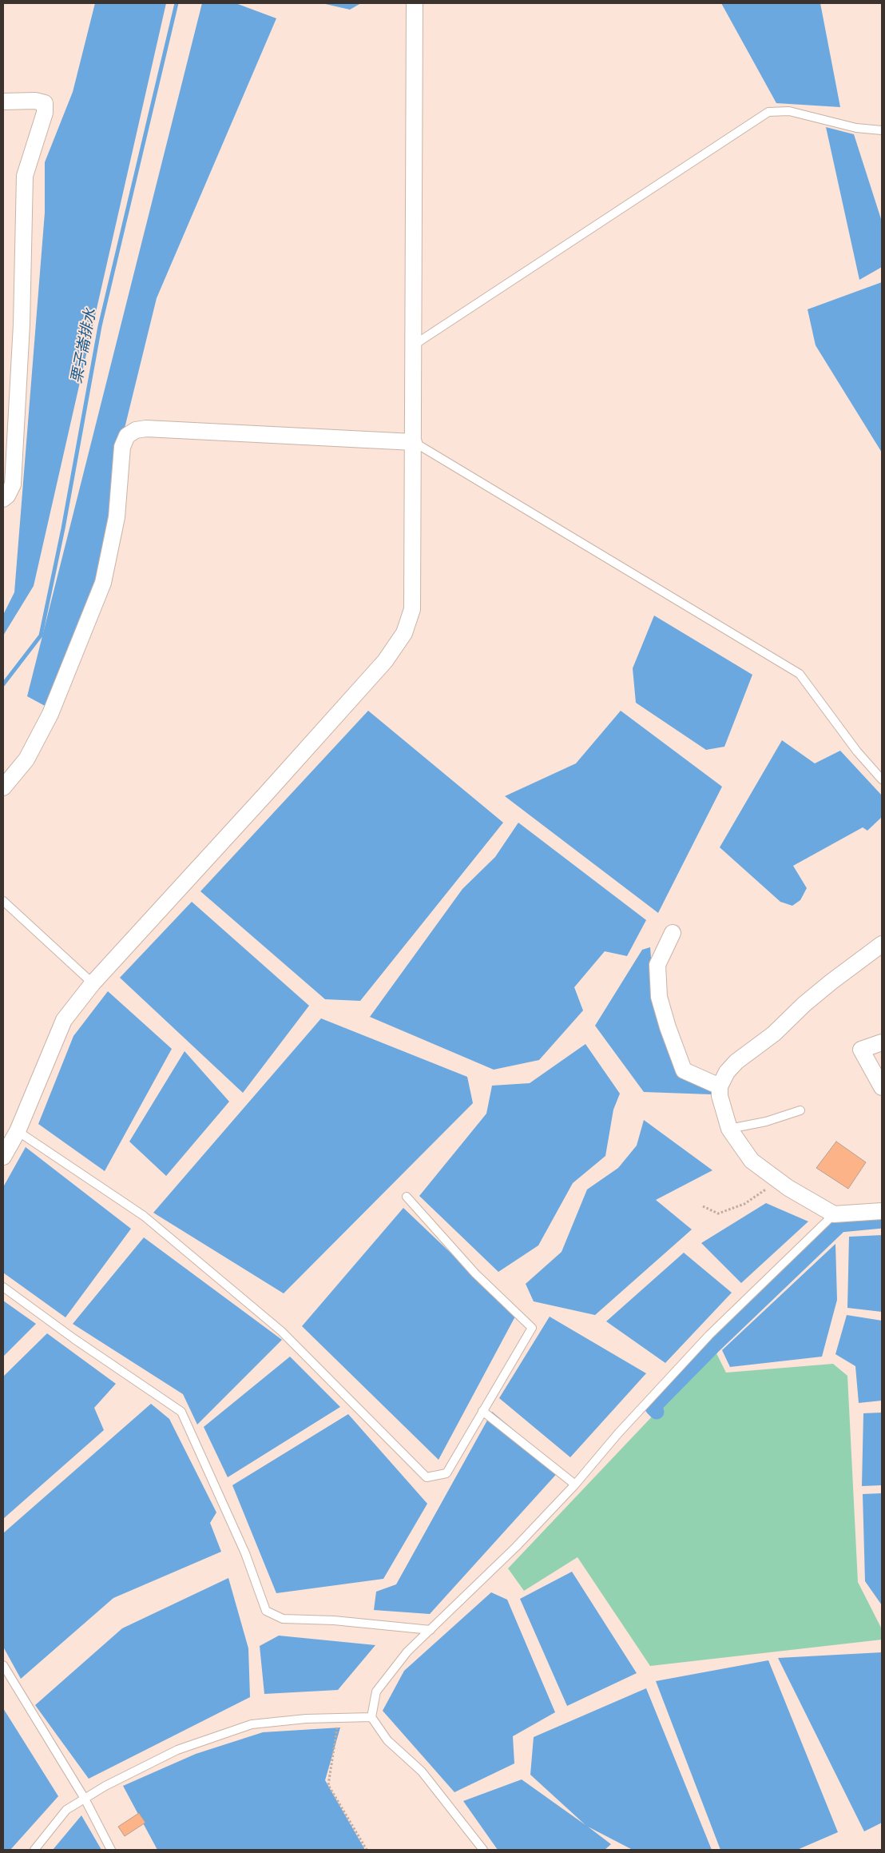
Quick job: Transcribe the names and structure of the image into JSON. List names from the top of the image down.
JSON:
{
  "water": ["栗子崙排水"]
}
